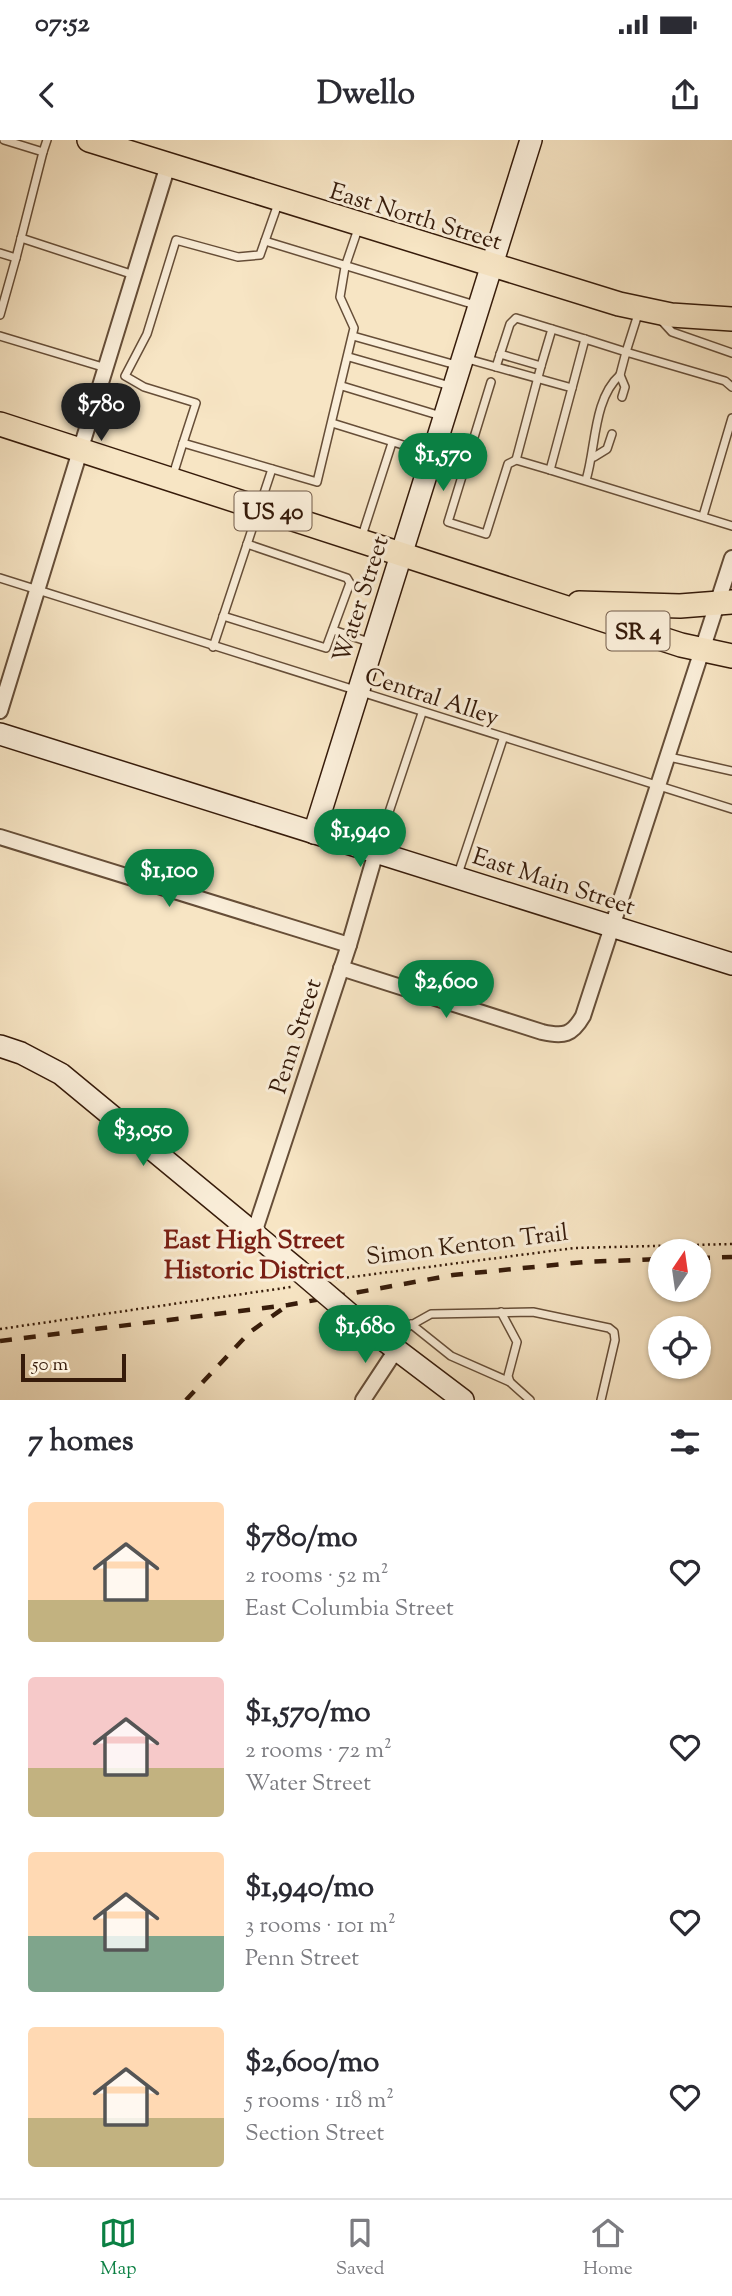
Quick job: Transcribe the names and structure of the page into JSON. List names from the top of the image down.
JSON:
{
  "streets": {
    "main road": ["East North Street", "US 40", "SR 4"],
    "street": ["Water Street", "East Main Street", "Penn Street"],
    "lane": ["Central Alley"],
    "path": ["Simon Kenton Trail"]
  },
  "crossings": [
    ["East North Street", "Water Street"],
    ["US 40", "Water Street"],
    ["US 40", "SR 4"],
    ["Water Street", "Central Alley"],
    ["Water Street", "East Main Street"],
    ["East Main Street", "Penn Street"]
  ],
  "districts": ["East High Street Historic District"],
  "scale_bar": "50 m",
  "north": "top",
  "page": {
    "status": "07:52",
    "header": "Dwello",
    "price": [
      "$780",
      "$1,570",
      "$1,940",
      "$1,100",
      "$2,600",
      "$3,050",
      "$1,680"
    ],
    "scale": "50 m",
    "heading": "7 homes",
    "list": [
      {
        "name": "$780/mo",
        "note": "2 rooms · 52 m² · East Columbia Street"
      },
      {
        "name": "$1,570/mo",
        "note": "2 rooms · 72 m² · Water Street"
      },
      {
        "name": "$1,940/mo",
        "note": "3 rooms · 101 m² · Penn Street"
      },
      {
        "name": "$2,600/mo",
        "note": "5 rooms · 118 m² · Section Street"
      }
    ],
    "tabs": ["Map", "Saved", "Home"]
  }
}
